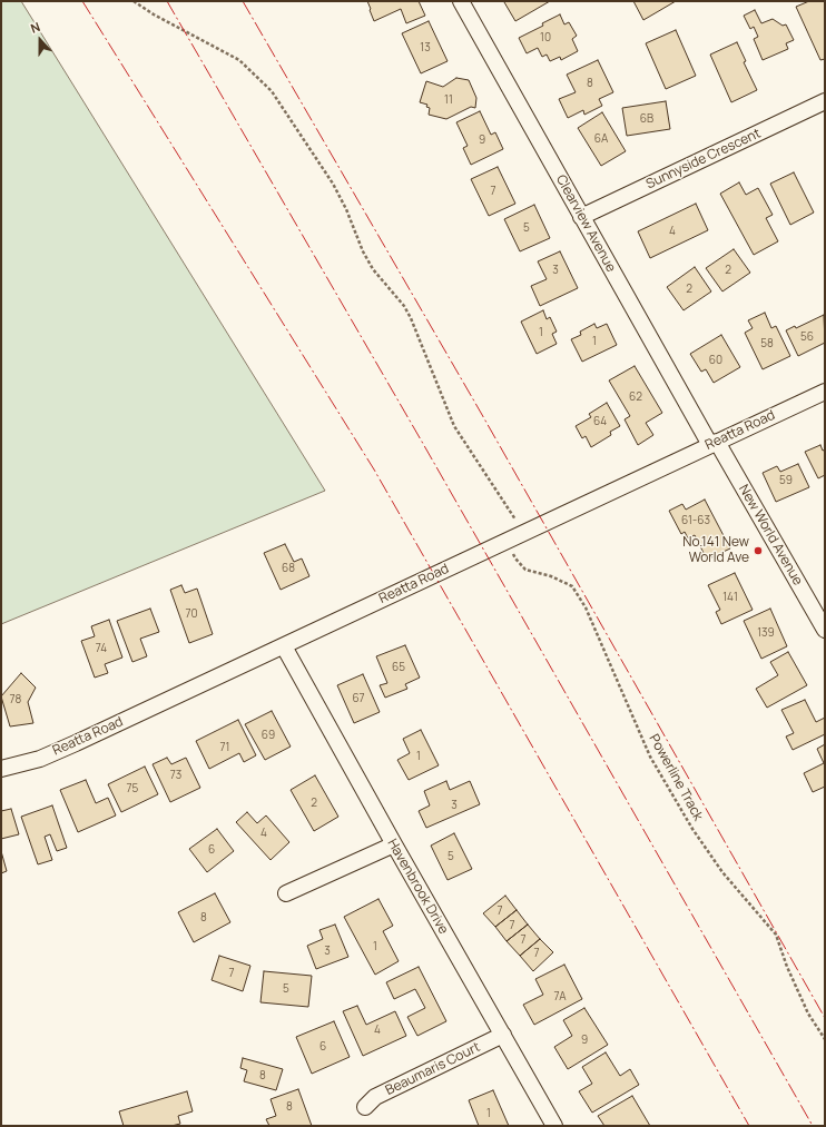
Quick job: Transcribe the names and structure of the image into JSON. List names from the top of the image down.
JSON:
{
  "streets": {
    "street": [
      "Sunnyside Crescent",
      "Clearview Avenue",
      "Reatta Road",
      "New World Avenue",
      "Havenbrook Drive",
      "Beaumaris Court"
    ],
    "path": ["Powerline Track"]
  },
  "crossings": [
    ["Sunnyside Crescent", "Clearview Avenue"],
    ["Clearview Avenue", "Reatta Road"],
    ["Clearview Avenue", "New World Avenue"],
    ["Reatta Road", "New World Avenue"],
    ["Reatta Road", "Powerline Track"],
    ["Reatta Road", "Havenbrook Drive"],
    ["Havenbrook Drive", "Beaumaris Court"]
  ],
  "places": ["No.141 New World Ave"],
  "house_numbers": [
    "10",
    "13",
    "8",
    "11",
    "6B",
    "6A",
    "9",
    "7",
    "5",
    "4",
    "3",
    "2",
    "2",
    "1",
    "56",
    "1",
    "58",
    "60",
    "62",
    "64",
    "59",
    "61-63",
    "68",
    "141",
    "70",
    "139",
    "74",
    "65",
    "67",
    "78",
    "69",
    "71",
    "1",
    "73",
    "75",
    "2",
    "3",
    "4",
    "6",
    "5",
    "7",
    "8",
    "7",
    "7",
    "1",
    "3",
    "7",
    "7",
    "5",
    "7A",
    "4",
    "9",
    "6",
    "8",
    "8",
    "1"
  ],
  "north": "top"
}
